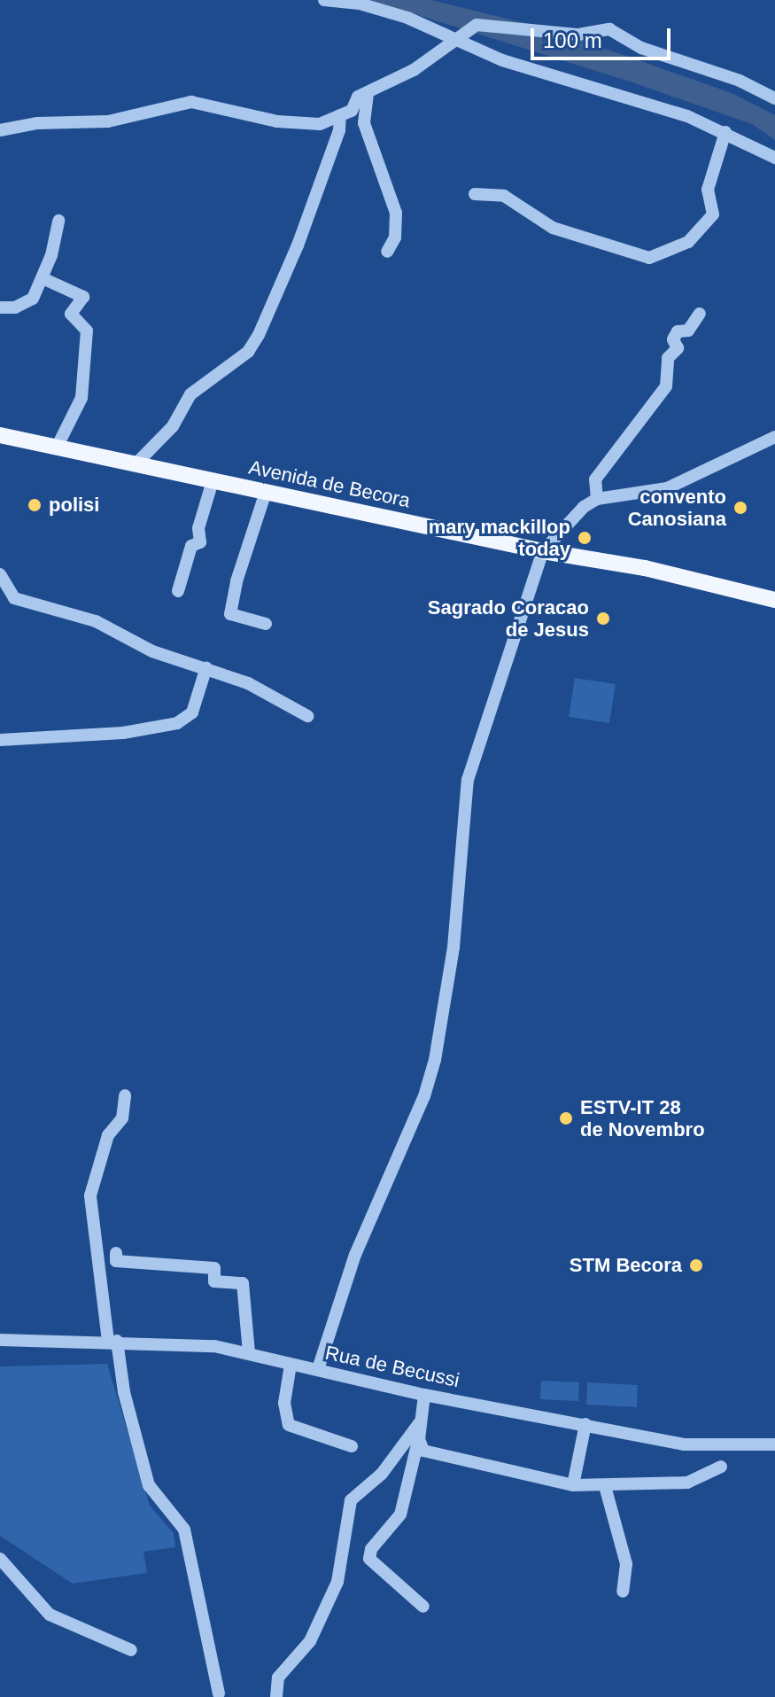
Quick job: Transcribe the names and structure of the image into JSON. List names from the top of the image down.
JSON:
{
  "streets": {
    "main road": ["Avenida de Becora"],
    "street": ["Rua de Becussi"]
  },
  "places": [
    "polisi",
    "convento Canosiana",
    "mary mackillop today",
    "Sagrado Coracao de Jesus",
    "ESTV-IT 28 de Novembro",
    "STM Becora"
  ],
  "scale_bar": "100 m"
}
